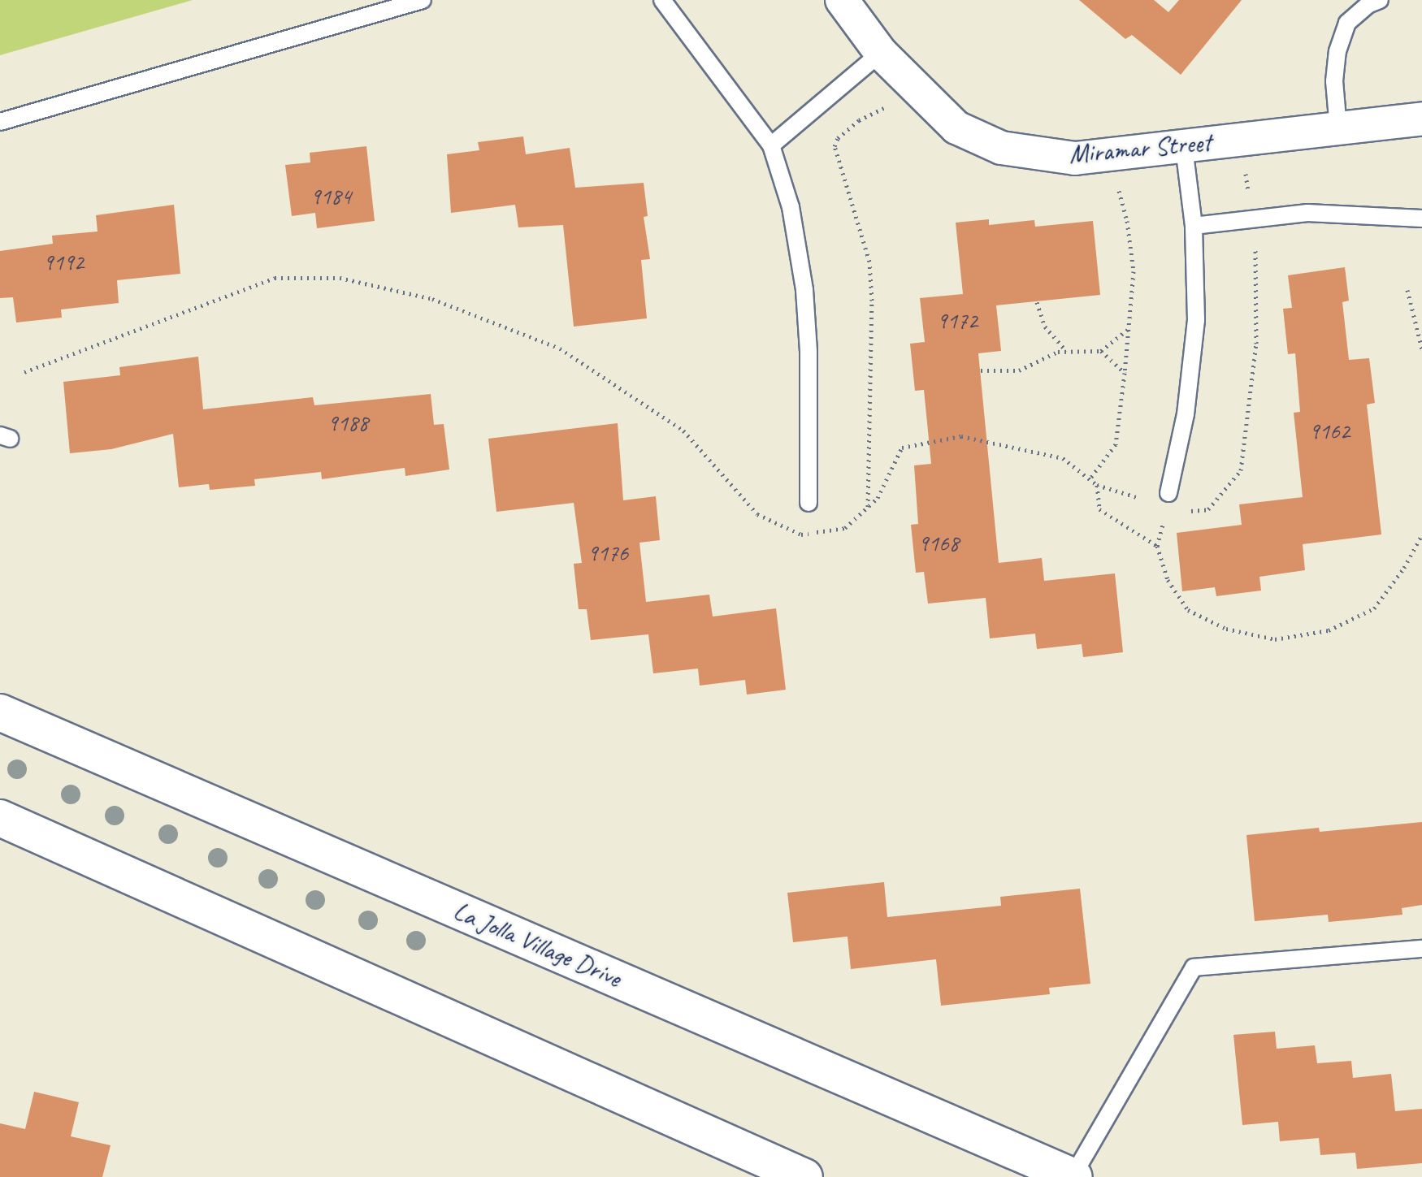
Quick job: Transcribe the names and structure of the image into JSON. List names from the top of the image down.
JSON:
{
  "streets": {
    "main road": ["La Jolla Village Drive"],
    "street": ["Miramar Street"]
  },
  "house_numbers": [
    "9184",
    "9192",
    "9172",
    "9188",
    "9162",
    "9168",
    "9176"
  ]
}
